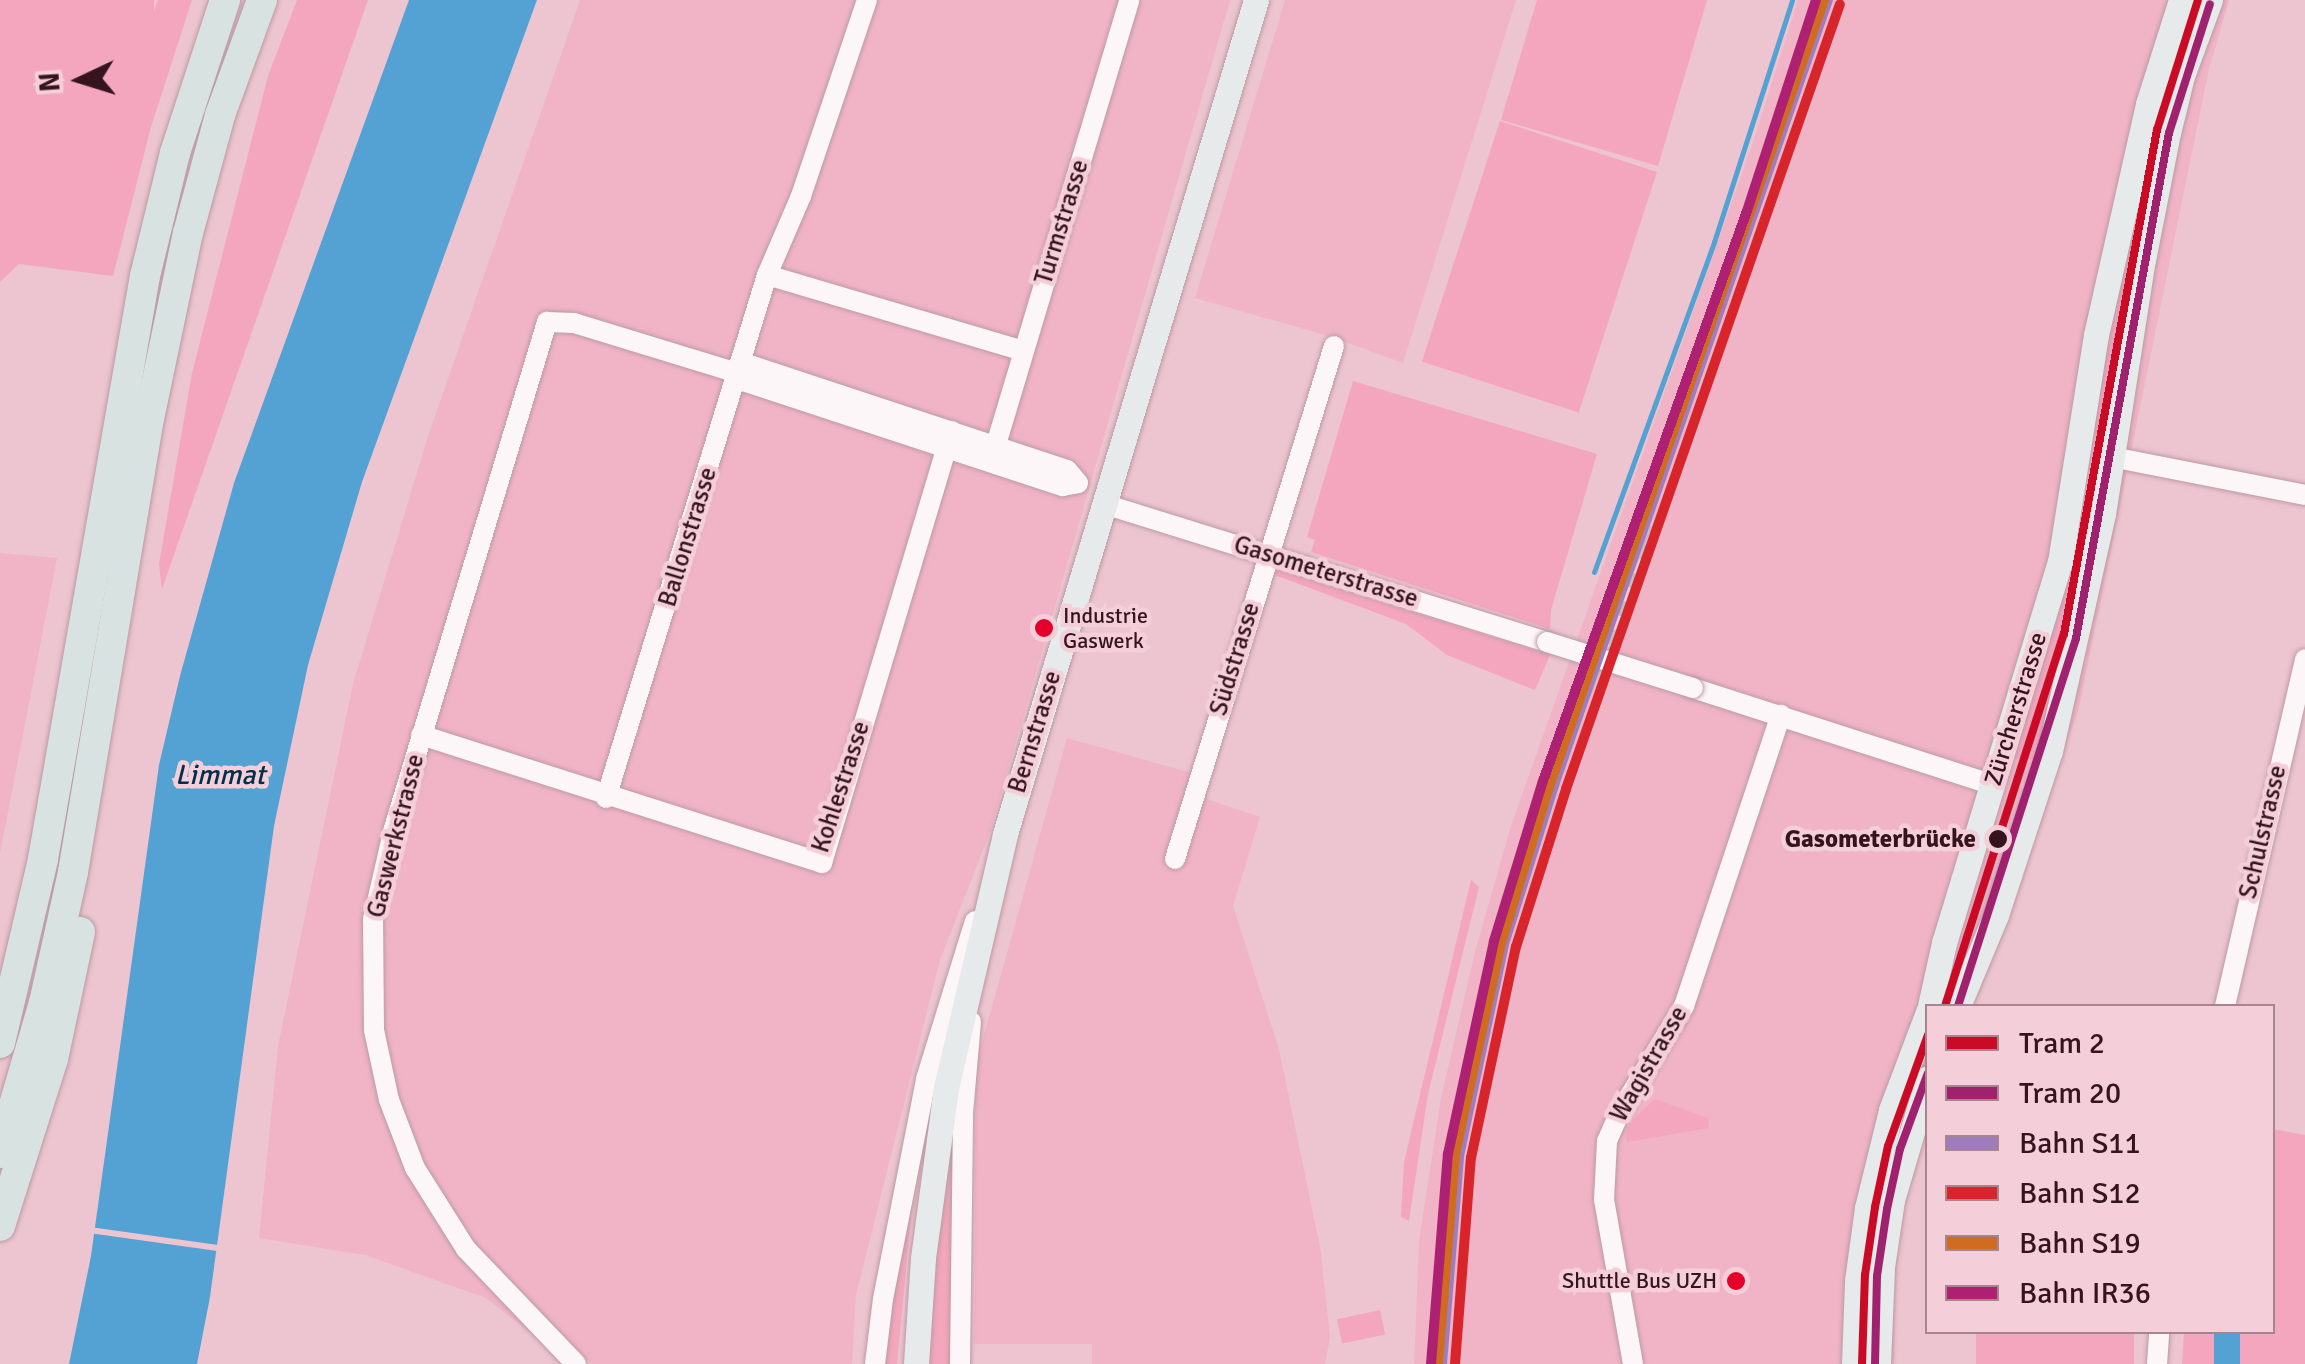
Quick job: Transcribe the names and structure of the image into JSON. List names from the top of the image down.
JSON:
{
  "streets": {
    "main road": ["Zürcherstrasse", "Bernstrasse"],
    "street": [
      "Turmstrasse",
      "Ballonstrasse",
      "Gasometerstrasse",
      "Südstrasse",
      "Kohlestrasse",
      "Schulstrasse",
      "Gaswerkstrasse",
      "Wagistrasse"
    ]
  },
  "crossings": [
    ["Turmstrasse", "Ballonstrasse"],
    ["Turmstrasse", "Kohlestrasse"],
    ["Turmstrasse", "Gaswerkstrasse"],
    ["Ballonstrasse", "Kohlestrasse"],
    ["Gasometerstrasse", "Südstrasse"],
    ["Gasometerstrasse", "Bernstrasse"],
    ["Gasometerstrasse", "Wagistrasse"],
    ["Kohlestrasse", "Gaswerkstrasse"]
  ],
  "water": ["Limmat"],
  "places": ["Industrie Gaswerk", "Gasometerbrücke", "Shuttle Bus UZH"],
  "lines": [
    "tram line 2",
    "rail line S11",
    "rail line S19",
    "rail line IR36",
    "tram line 20",
    "rail line S12"
  ],
  "legend": [
    "Tram 2",
    "Tram 20",
    "Bahn S11",
    "Bahn S12",
    "Bahn S19",
    "Bahn IR36"
  ],
  "north": "left"
}
